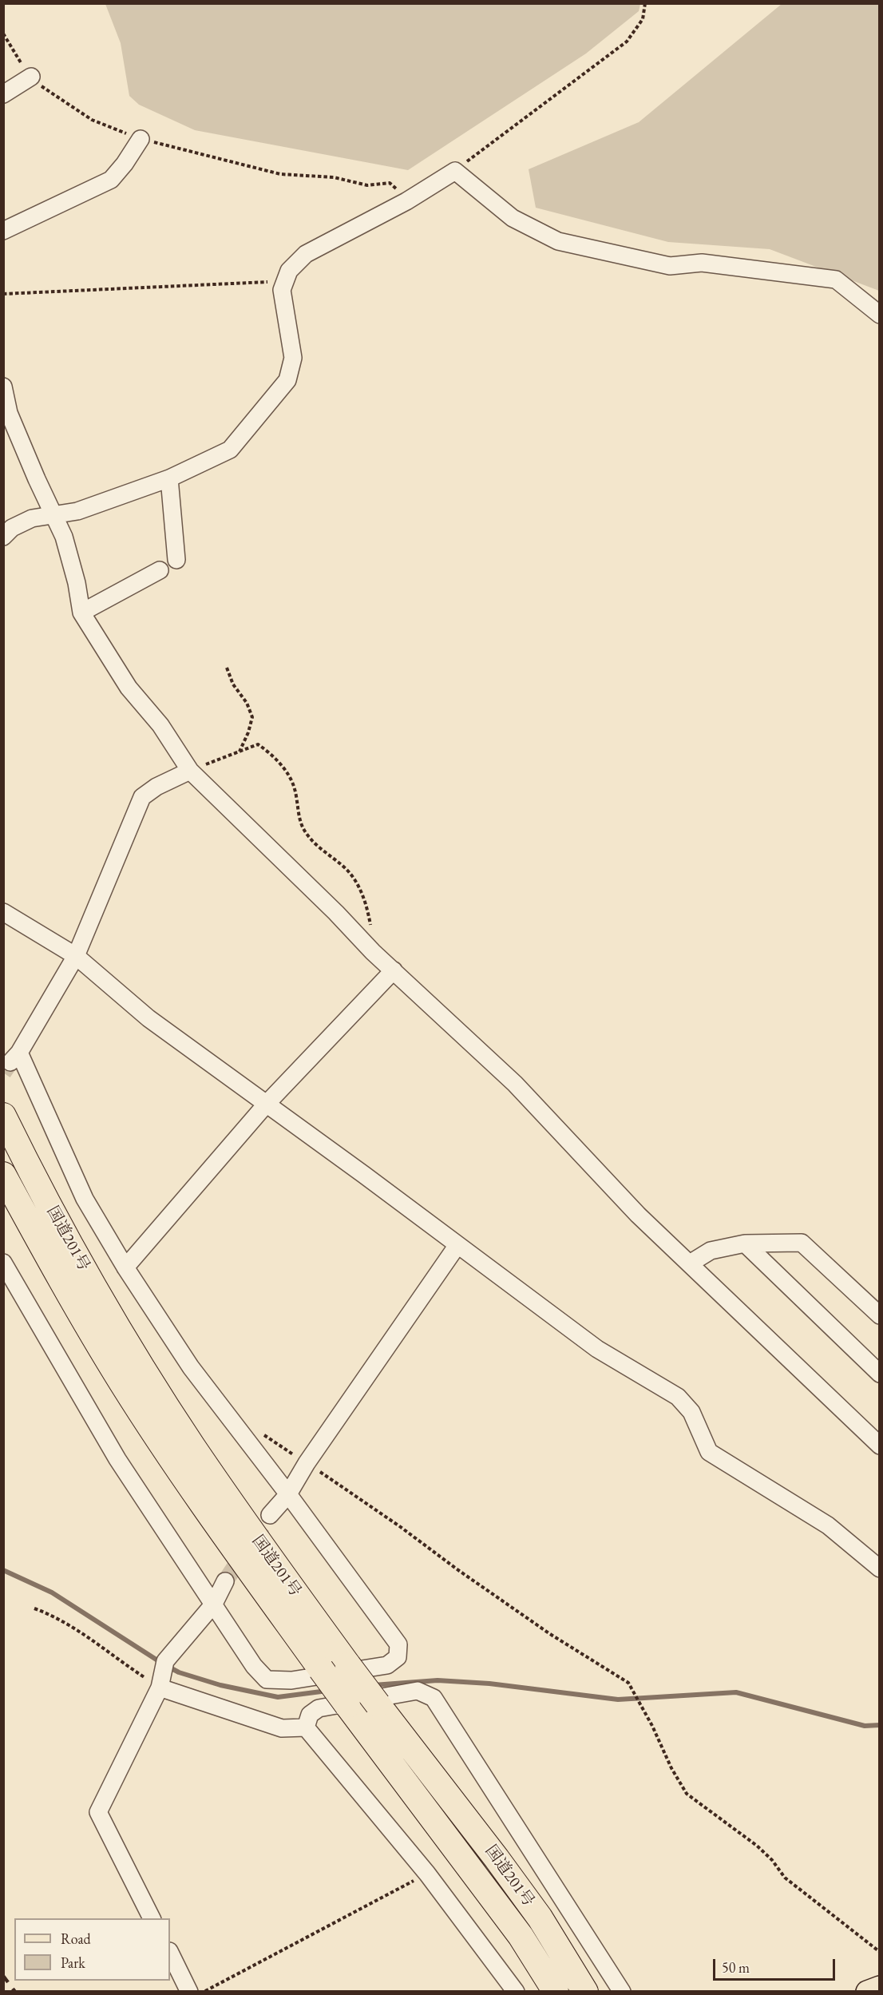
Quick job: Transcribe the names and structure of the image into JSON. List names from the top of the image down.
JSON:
{
  "streets": {
    "highway": ["国道201号"]
  },
  "legend": ["Road", "Park"],
  "scale_bar": "50 m"
}
